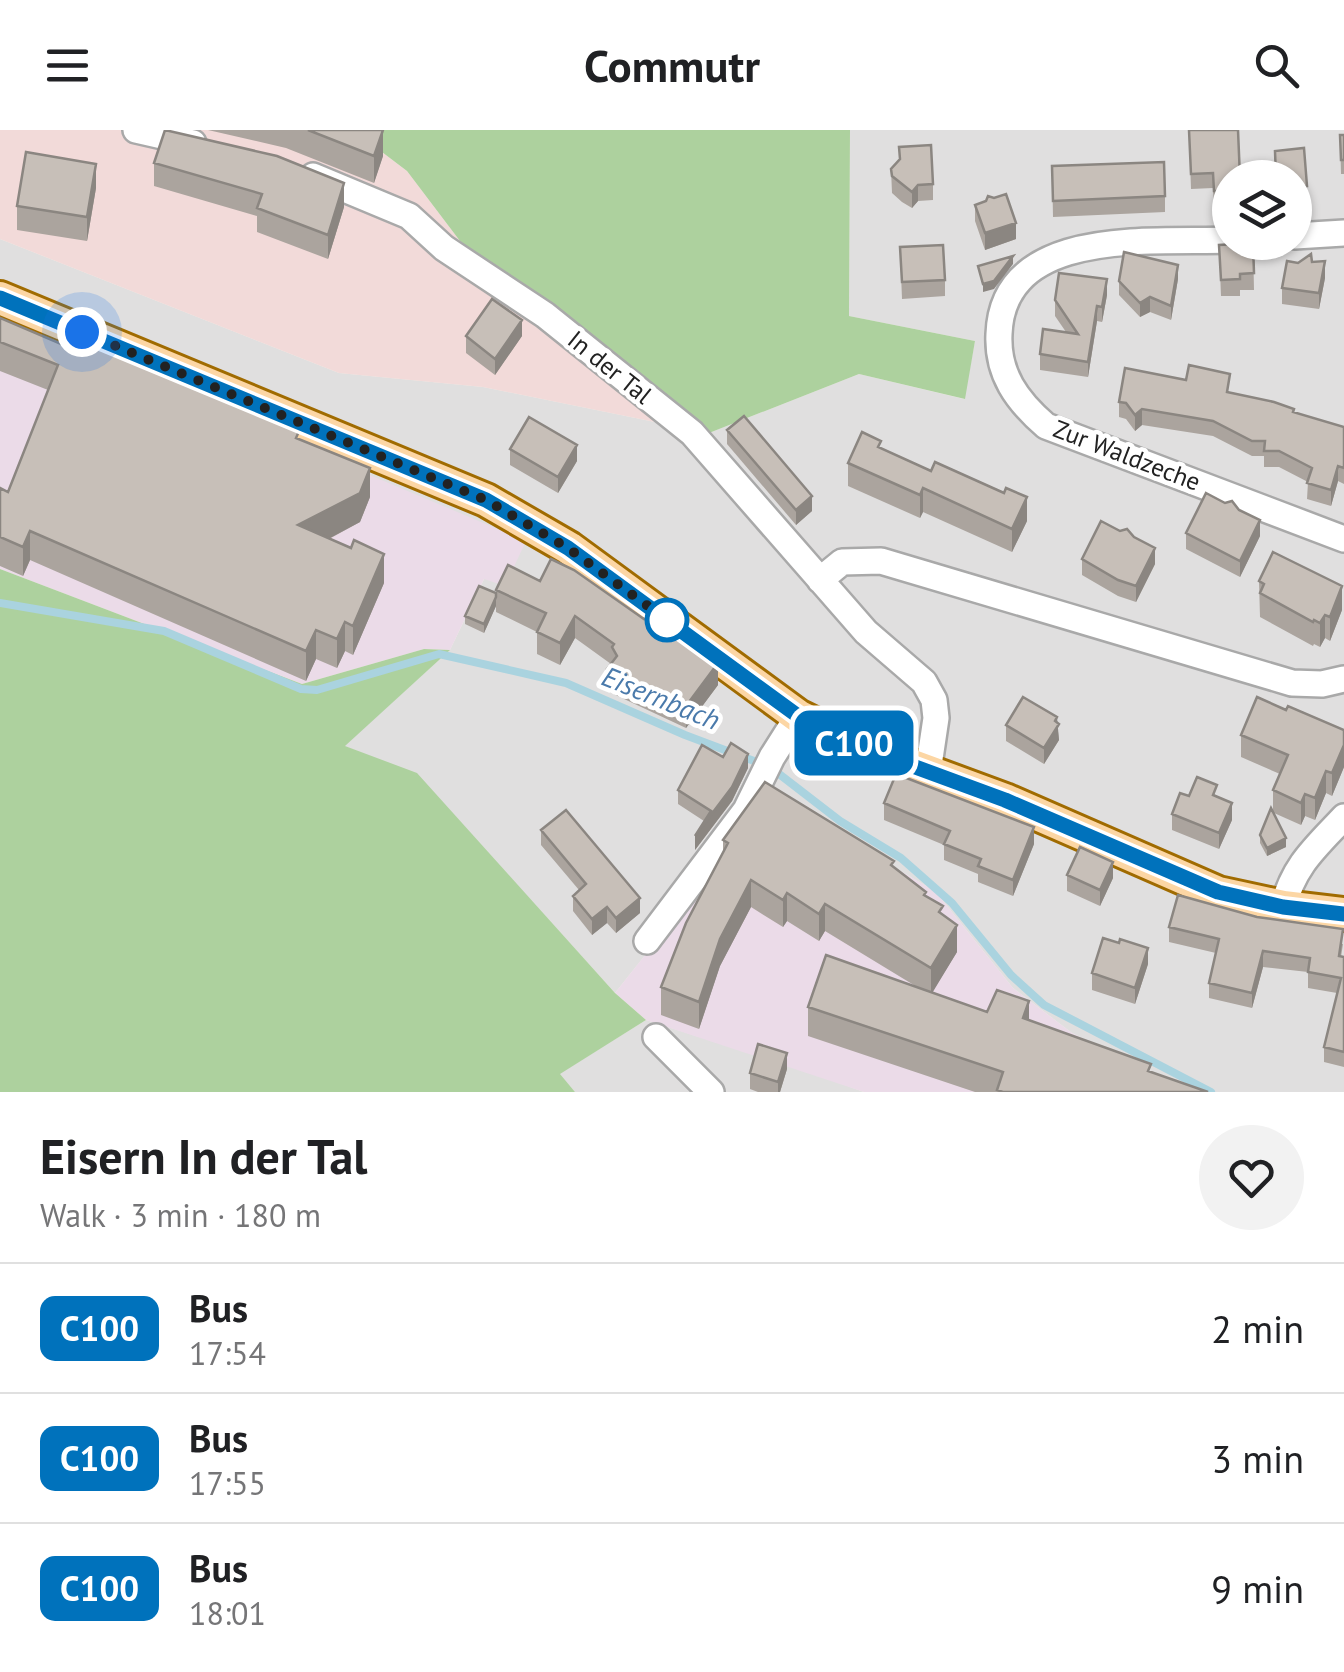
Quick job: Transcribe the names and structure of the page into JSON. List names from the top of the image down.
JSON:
{
  "streets": {
    "street": ["In der Tal", "Zur Waldzeche"]
  },
  "water": ["Eisernbach"],
  "lines": ["bus line C100"],
  "page": {
    "header": "Commutr",
    "on_map": "C100",
    "heading": ["Eisern In der Tal", "Walk · 3 min · 180 m"],
    "list": [
      {
        "mark": "C100",
        "name": "Bus",
        "note": "17:54",
        "value": "2 min"
      },
      {
        "mark": "C100",
        "name": "Bus",
        "note": "17:55",
        "value": "3 min"
      },
      {
        "mark": "C100",
        "name": "Bus",
        "note": "18:01",
        "value": "9 min"
      }
    ]
  }
}
